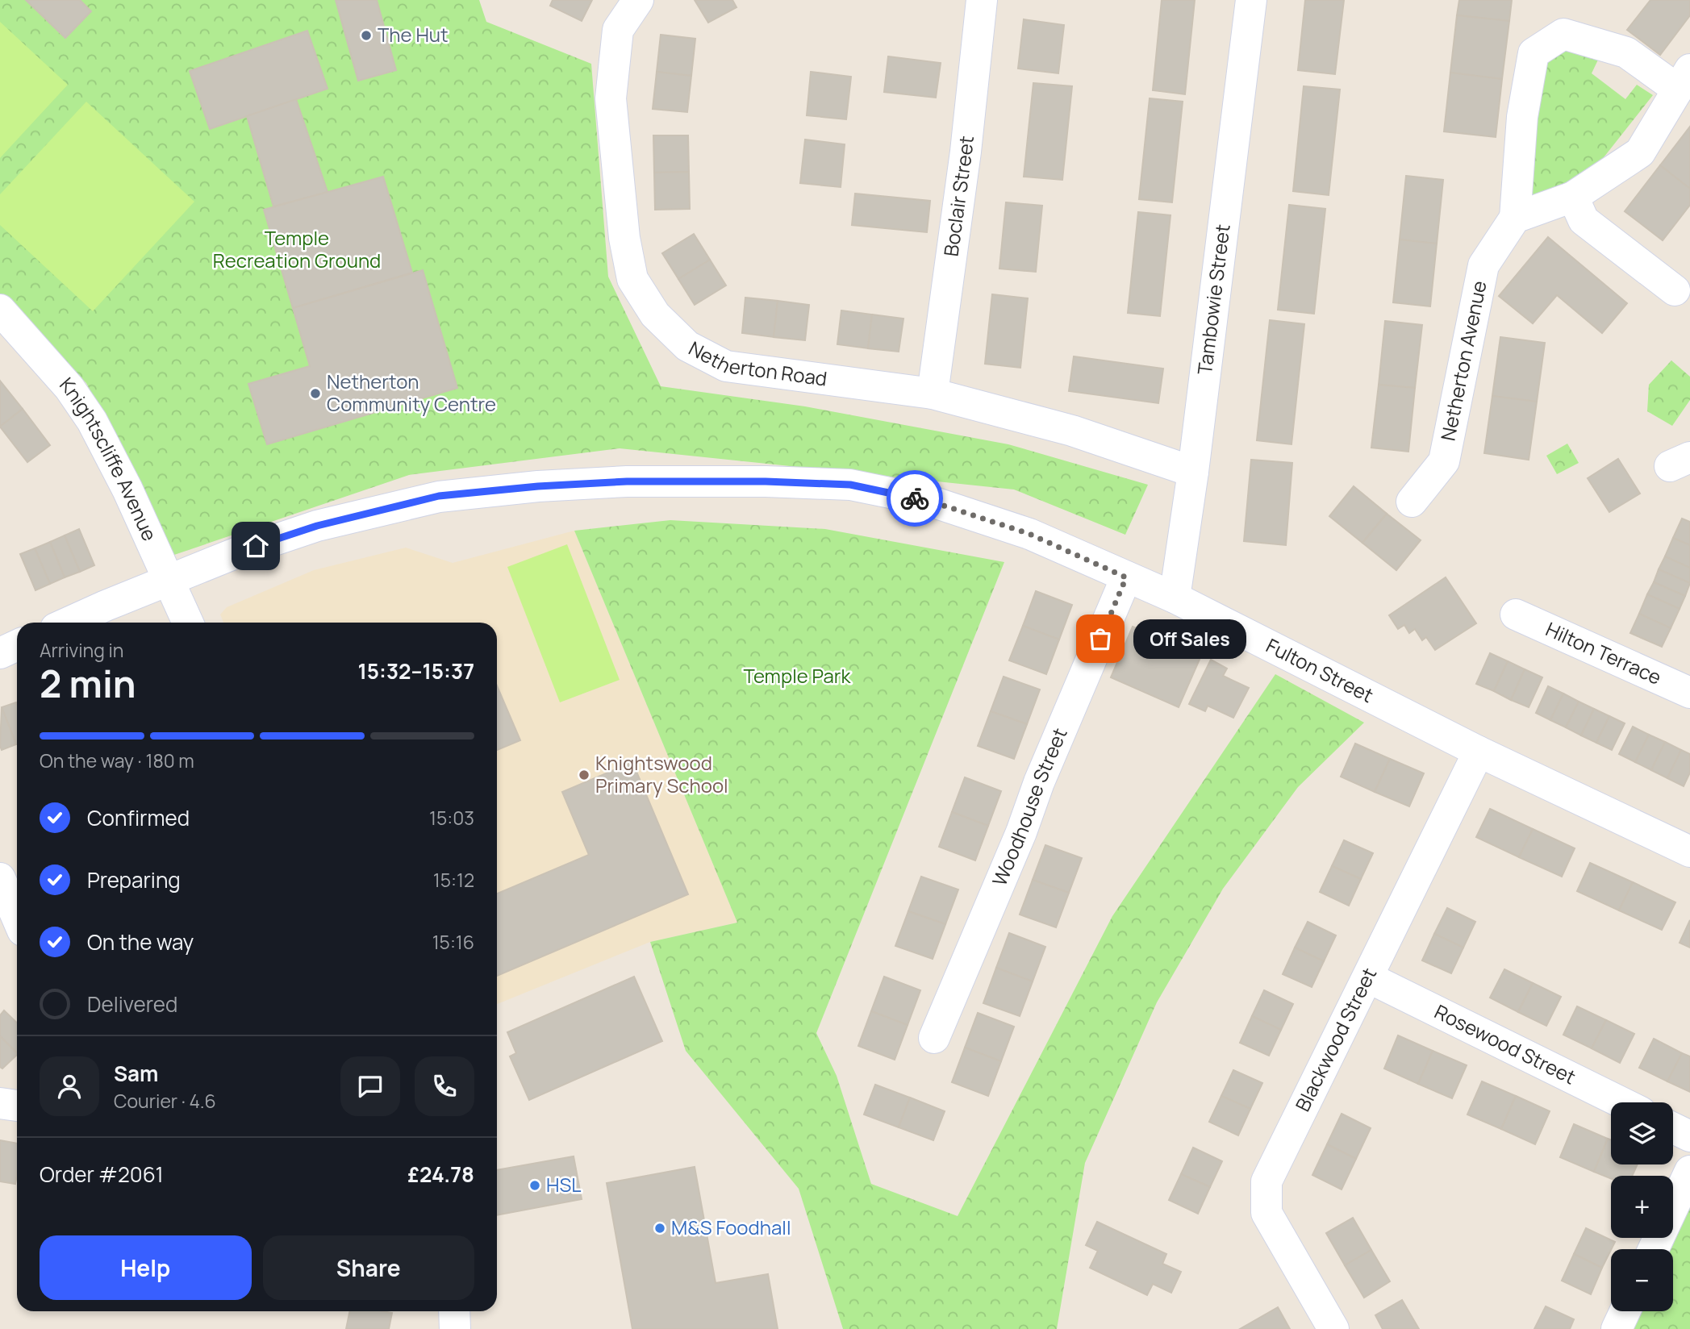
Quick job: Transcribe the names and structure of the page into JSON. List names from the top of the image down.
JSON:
{
  "streets": {
    "street": [
      "Boclair Street",
      "Tambowie Street",
      "Netherton Avenue",
      "Netherton Road",
      "Knightscliffe Avenue",
      "Hilton Terrace",
      "Fulton Street",
      "Woodhouse Street",
      "Blackwood Street",
      "Rosewood Street"
    ]
  },
  "crossings": [
    ["Boclair Street", "Netherton Road"],
    ["Tambowie Street", "Netherton Road"],
    ["Tambowie Street", "Fulton Street"],
    ["Knightscliffe Avenue", "Fulton Street"],
    ["Fulton Street", "Woodhouse Street"],
    ["Fulton Street", "Blackwood Street"],
    ["Blackwood Street", "Rosewood Street"]
  ],
  "parks": ["Temple Recreation Ground", "Temple Park"],
  "places": [
    "The Hut",
    "Netherton Community Centre",
    "Off Sales",
    "Knightswood Primary School",
    "HSL",
    "M&S Foodhall"
  ],
  "page": {
    "bubble": "Off Sales",
    "heading": ["2 min", "Arriving in", "15:32–15:37"],
    "panel": [
      "Sam",
      "Courier · 4.6",
      "Order #2061",
      "£24.78"
    ],
    "bar": "On the way · 180 m",
    "list": [
      ["Confirmed", "15:03"],
      ["Preparing", "15:12"],
      ["On the way", "15:16"],
      "Delivered"
    ],
    "map_buttons": ["+", "−"],
    "buttons": ["Help", "Share"]
  }
}
